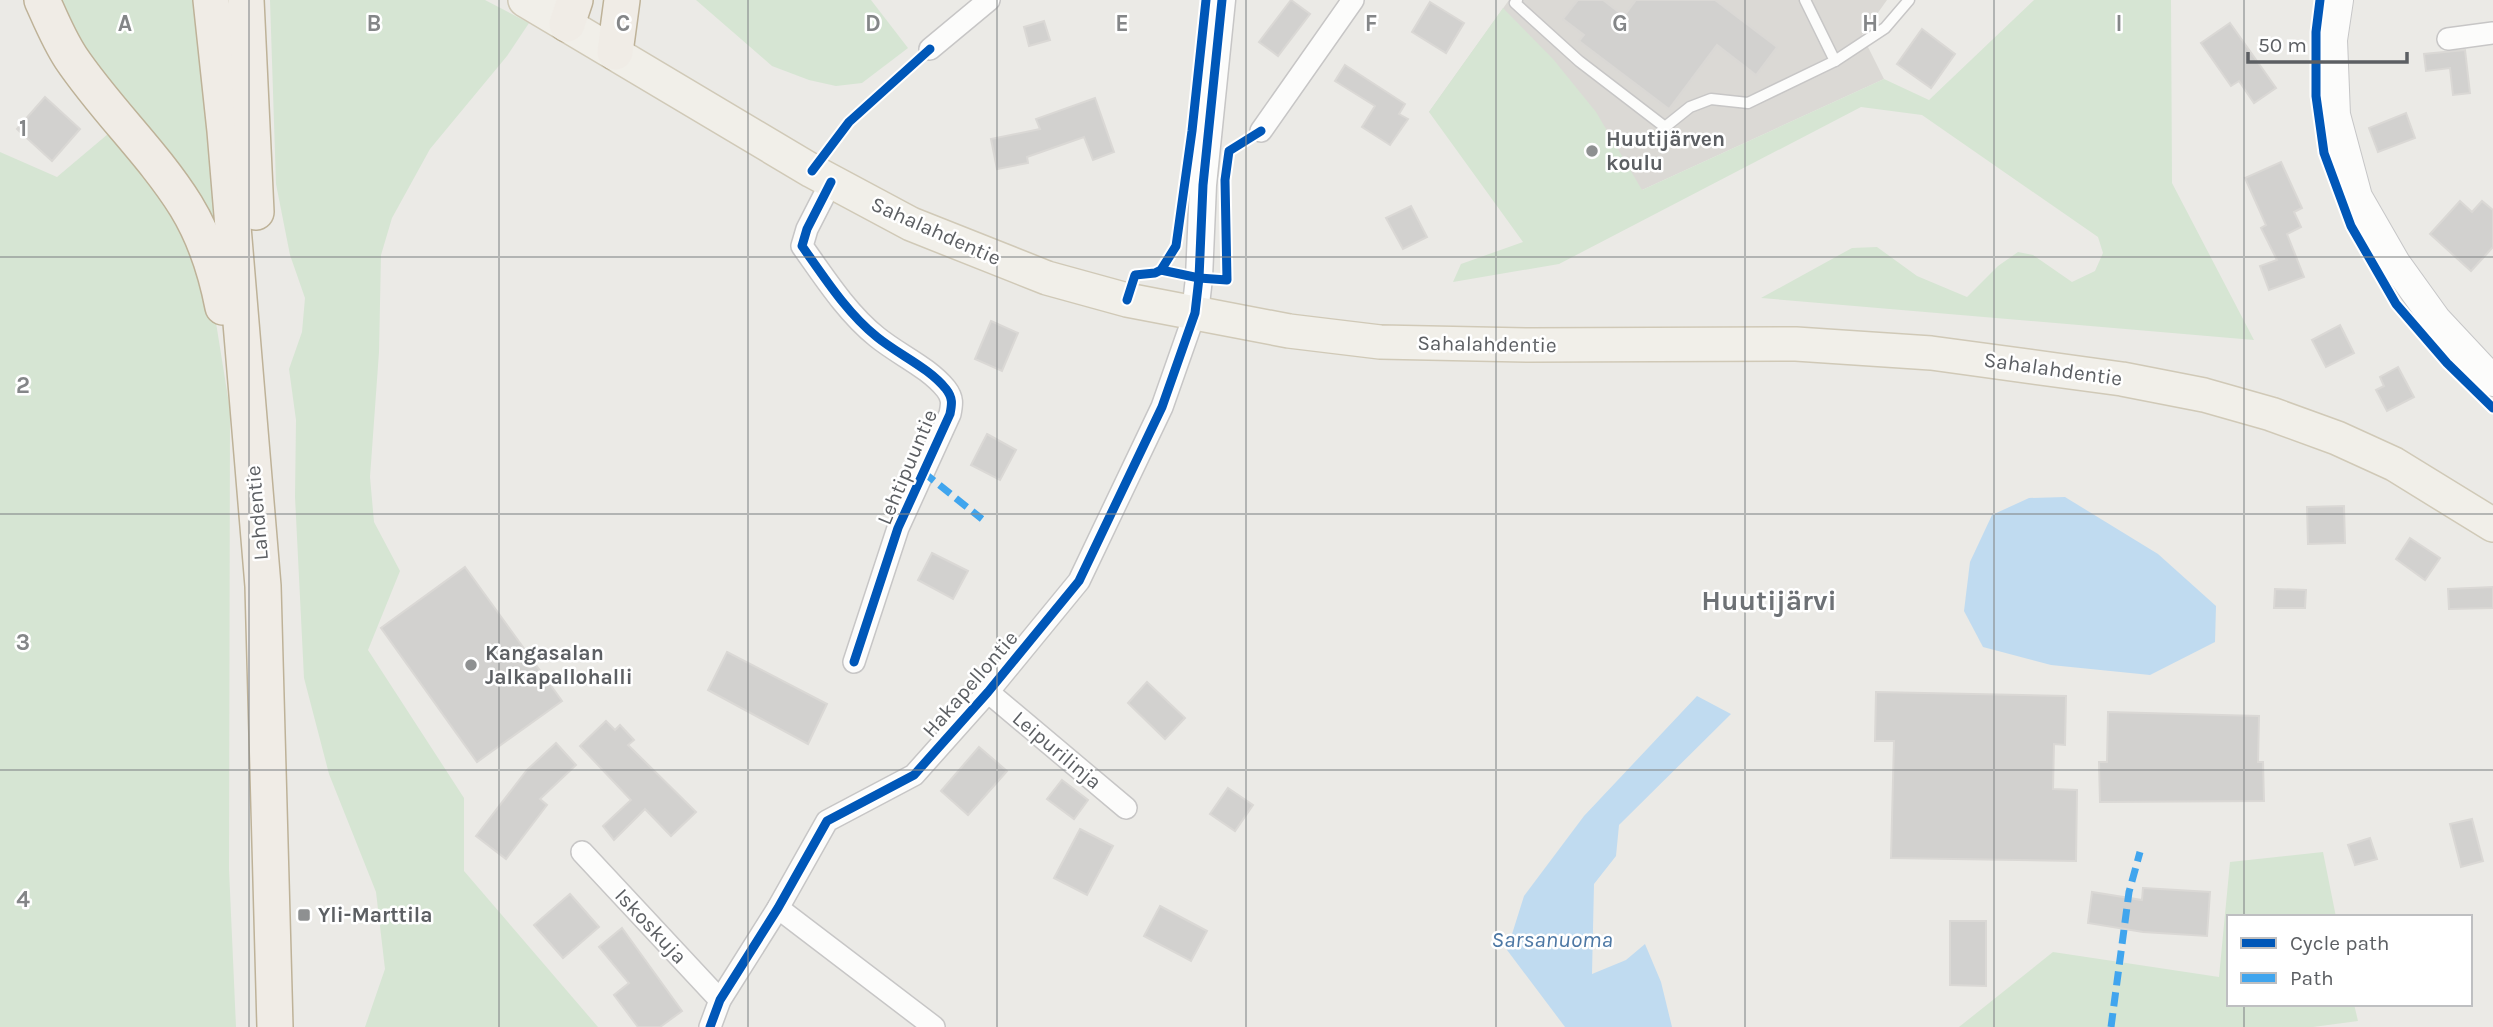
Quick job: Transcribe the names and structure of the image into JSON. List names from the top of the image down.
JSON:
{
  "streets": {
    "highway": ["Lahdentie"],
    "main road": ["Sahalahdentie"],
    "street": [
      "Lehtipuuntie",
      "Hakapellontie",
      "Leipurilinja",
      "Iskoskuja"
    ]
  },
  "crossings": [
    ["Sahalahdentie", "Lehtipuuntie"],
    ["Sahalahdentie", "Hakapellontie"],
    ["Hakapellontie", "Leipurilinja"],
    ["Hakapellontie", "Iskoskuja"]
  ],
  "districts": ["Huutijärvi"],
  "water": ["Sarsanuoma"],
  "places": {
    "other": ["Huutijärven koulu", "Kangasalan Jalkapallohalli"],
    "transit": ["Yli-Marttila"]
  },
  "legend": ["Cycle path", "Path"],
  "scale_bar": "50 m",
  "grid": {
    "columns": [
      "A",
      "B",
      "C",
      "D",
      "E",
      "F",
      "G",
      "H",
      "I"
    ],
    "rows": [
      "1",
      "2",
      "3",
      "4"
    ]
  }
}
